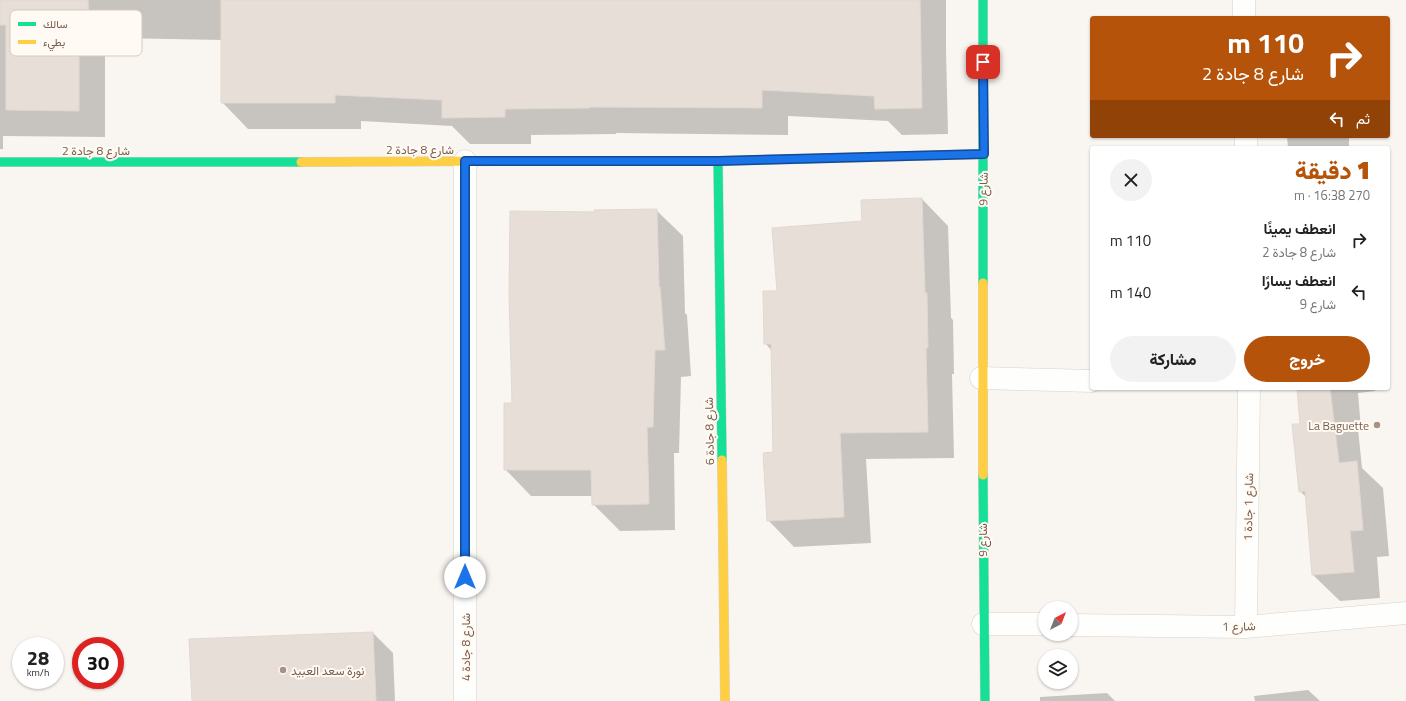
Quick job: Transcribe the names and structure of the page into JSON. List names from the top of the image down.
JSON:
{
  "streets": {
    "street": [
      "شارع 8 جادة 2",
      "شارع 9",
      "شارع 8 جادة 6",
      "شارع 1 جادة 1",
      "شارع 1",
      "شارع 8 جادة 4"
    ]
  },
  "crossings": [
    ["شارع 8 جادة 2", "شارع 9"],
    ["شارع 8 جادة 2", "شارع 8 جادة 6"],
    ["شارع 8 جادة 2", "شارع 8 جادة 4"],
    ["شارع 1 جادة 1", "شارع 1"]
  ],
  "places": ["La Baguette", "نورة سعد العبيد"],
  "legend": ["سالك", "بطيء"],
  "north": "top right",
  "page": {
    "turn": ["110 m", "شارع 8 جادة 2"],
    "then": "ثم",
    "heading": ["1 دقيقة", "270 m · 16:38"],
    "list": [
      {
        "name": "انعطف يمينًا",
        "note": "شارع 8 جادة 2",
        "value": "110 m"
      },
      {
        "name": "انعطف يسارًا",
        "note": "شارع 9",
        "value": "140 m"
      }
    ],
    "buttons": ["خروج", "مشاركة"],
    "speed": "28 km/h",
    "limit": "30"
  }
}
